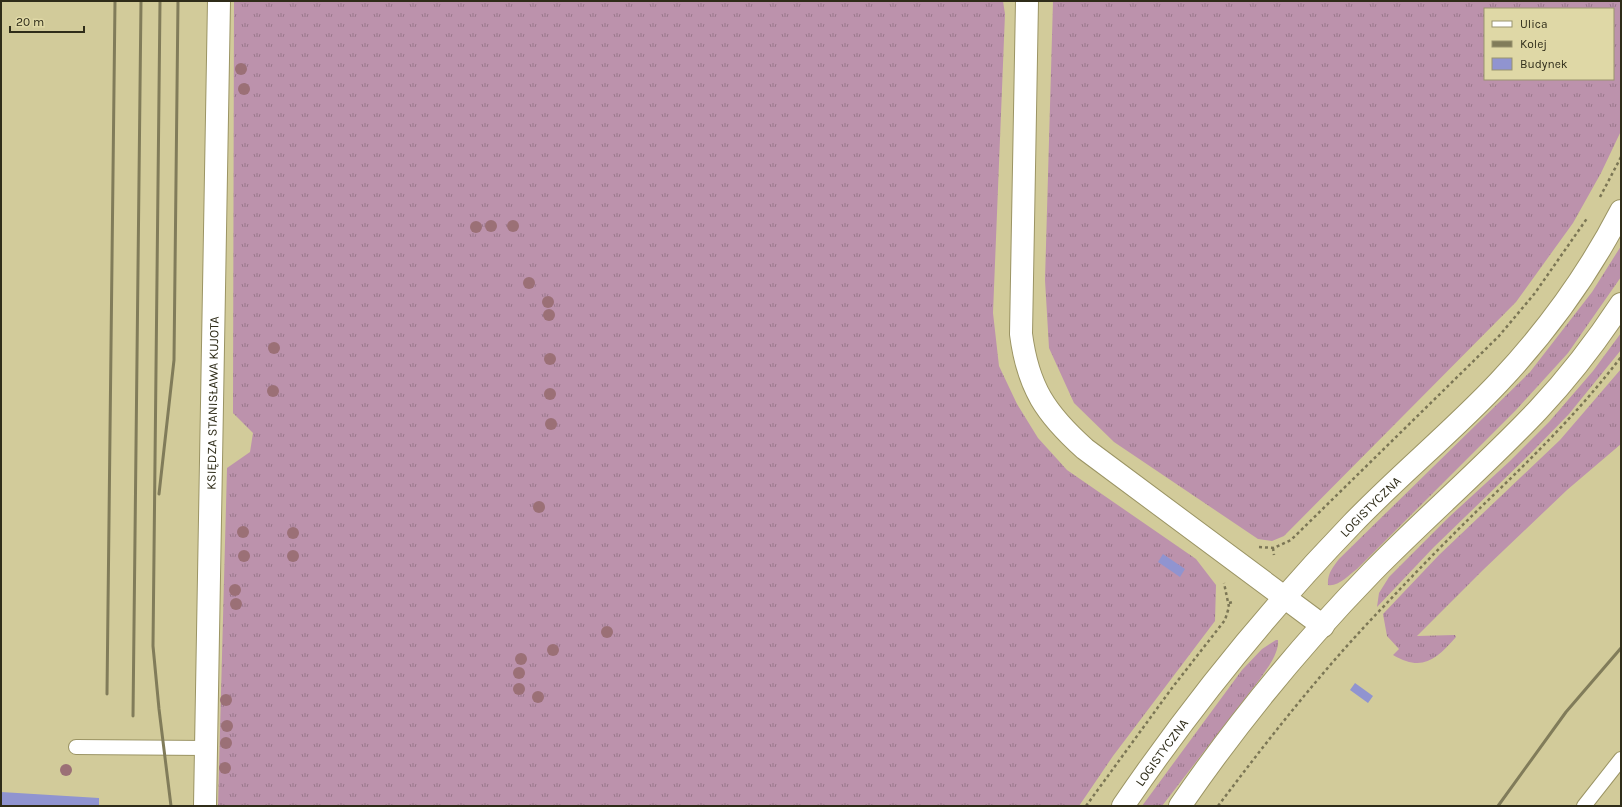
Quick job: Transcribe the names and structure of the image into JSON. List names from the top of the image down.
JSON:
{
  "streets": {
    "street": ["KSIĘDZA STANISŁAWA KUJOTA", "LOGISTYCZNA"]
  },
  "legend": ["Ulica", "Kolej", "Budynek"],
  "scale_bar": "20 m"
}
